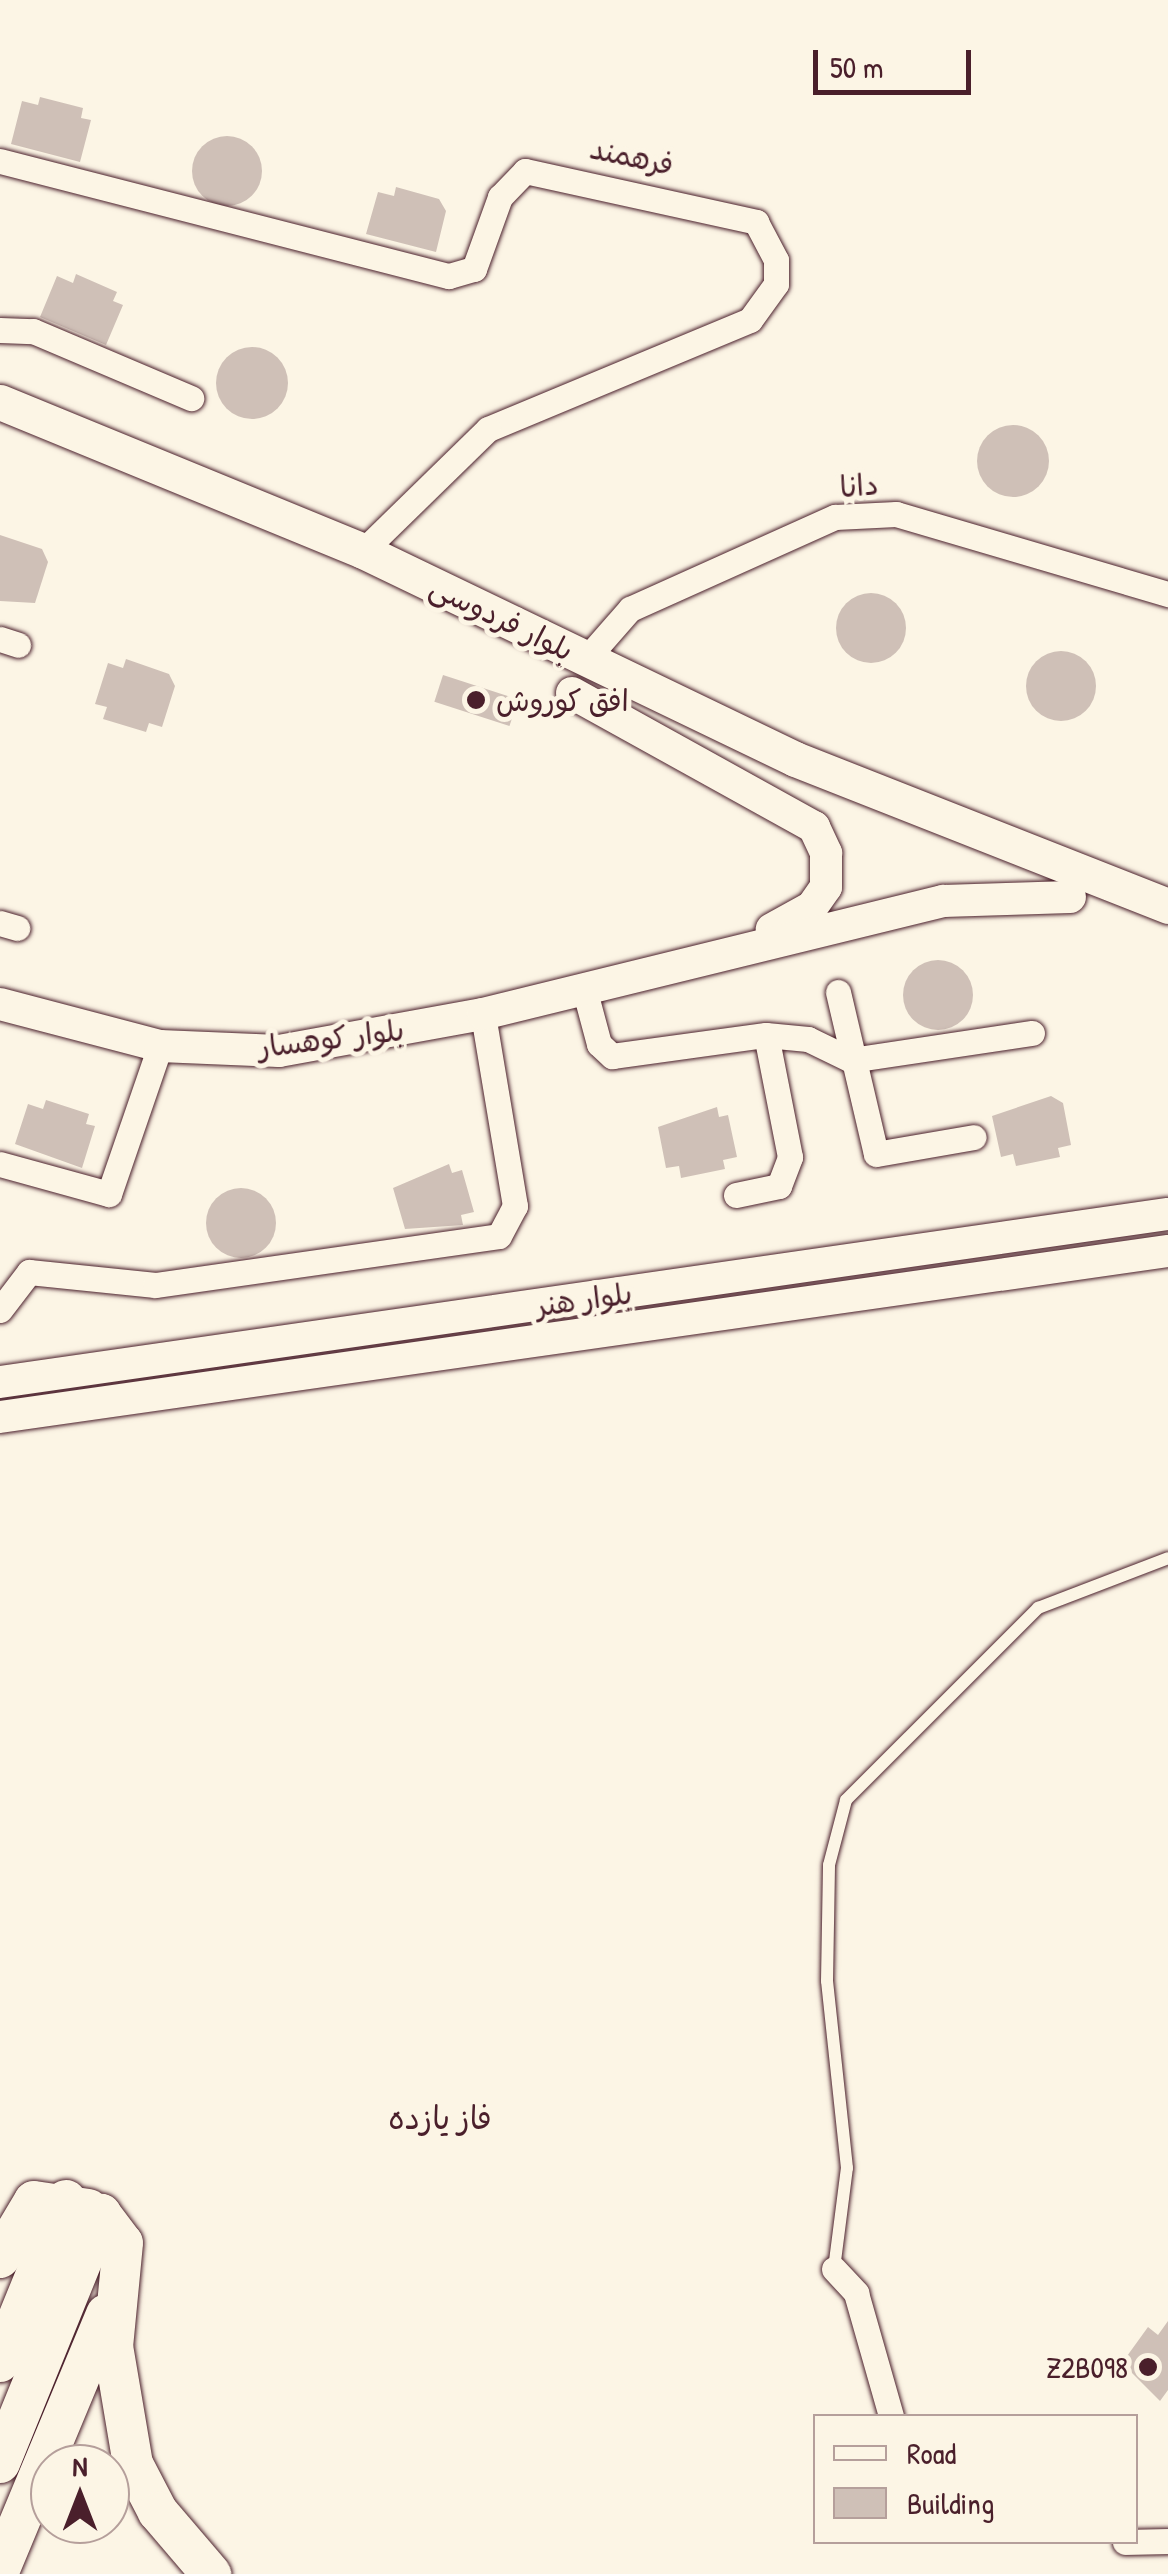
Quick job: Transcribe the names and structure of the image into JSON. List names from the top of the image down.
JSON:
{
  "streets": {
    "main road": ["بلوار فردوسی"],
    "street": [
      "فرهمند",
      "دانا",
      "بلوار کوهسار",
      "بلوار هنر"
    ]
  },
  "crossings": [
    ["فرهمند", "بلوار فردوسی"],
    ["دانا", "بلوار فردوسی"]
  ],
  "districts": ["فاز یازده"],
  "places": ["افق کوروش", "Z2B098"],
  "legend": ["Road", "Building"],
  "scale_bar": "50 m",
  "north": "top"
}
